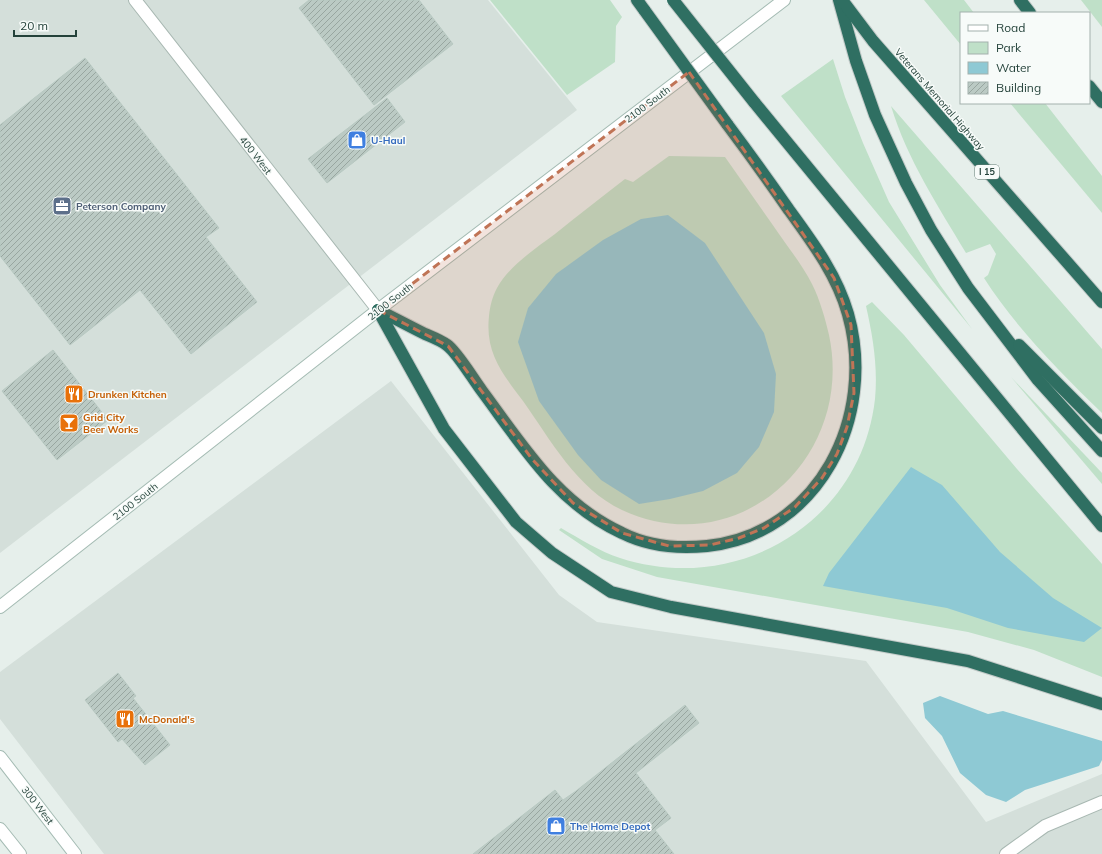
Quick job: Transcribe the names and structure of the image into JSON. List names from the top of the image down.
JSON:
{
  "streets": {
    "highway": ["Veterans Memorial Highway", "I 15"],
    "main road": ["2100 South", "400 West", "300 West"]
  },
  "crossings": [
    ["2100 South", "400 West"]
  ],
  "places": {
    "shop": ["U-Haul", "The Home Depot"],
    "office": ["Peterson Company"],
    "restaurant": ["Drunken Kitchen", "McDonald's"],
    "bar": ["Grid City Beer Works"]
  },
  "legend": [
    "Road",
    "Park",
    "Water",
    "Building"
  ],
  "scale_bar": "20 m"
}
